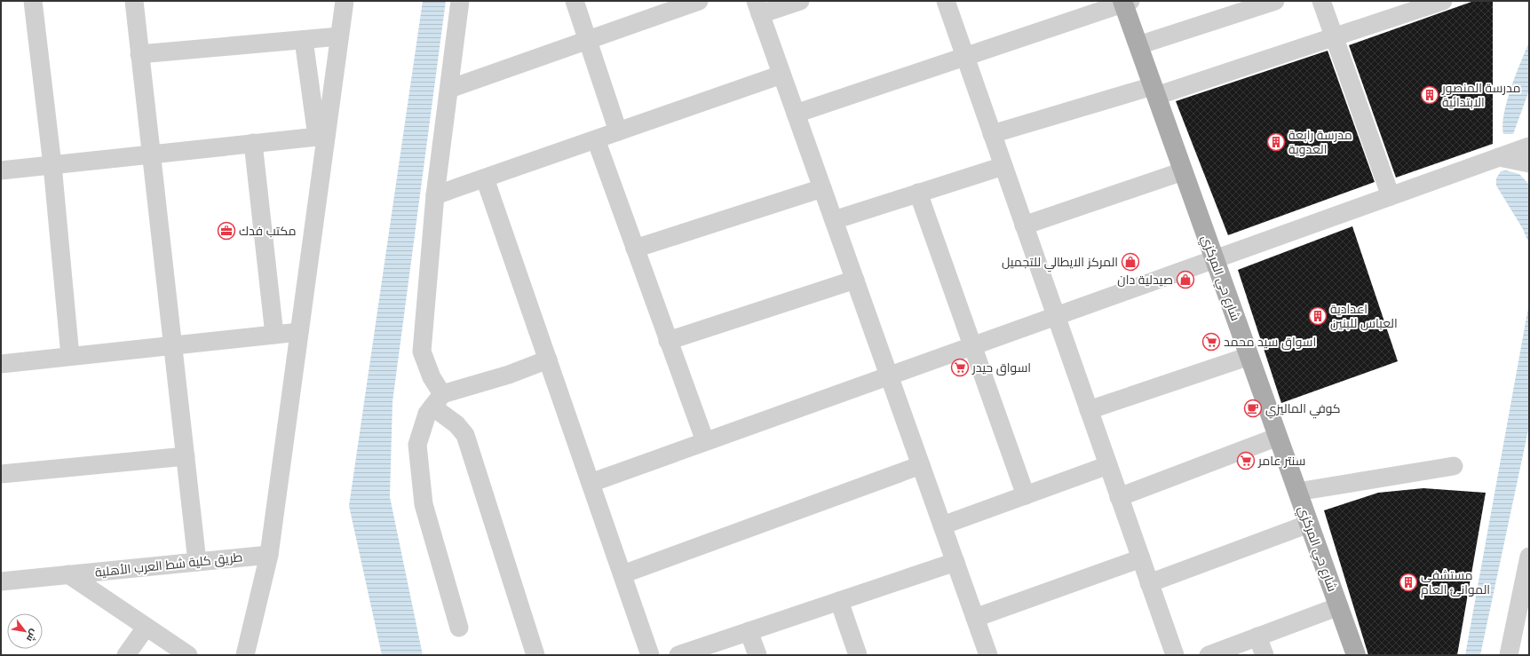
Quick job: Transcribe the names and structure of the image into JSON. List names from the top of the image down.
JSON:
{
  "streets": {
    "main road": ["شارع حي المركزي"],
    "street": ["طريق كلية شط العرب الأهلية"]
  },
  "places": {
    "building": [
      "مدرسة المنصور الابتدائية",
      "مدرسة رابعة العدوية",
      "اعدادية العباس للبنين",
      "مستشفى الموانئ العام"
    ],
    "office": ["مكتب فدك"],
    "shop": ["المركز الايطالي للتجميل", "صيدلية دان"],
    "supermarket": ["اسواق سيد محمد", "اسواق حيدر", "سنتر عامر"],
    "cafe": ["كوفي الماليزي"]
  },
  "north": "bottom right"
}
